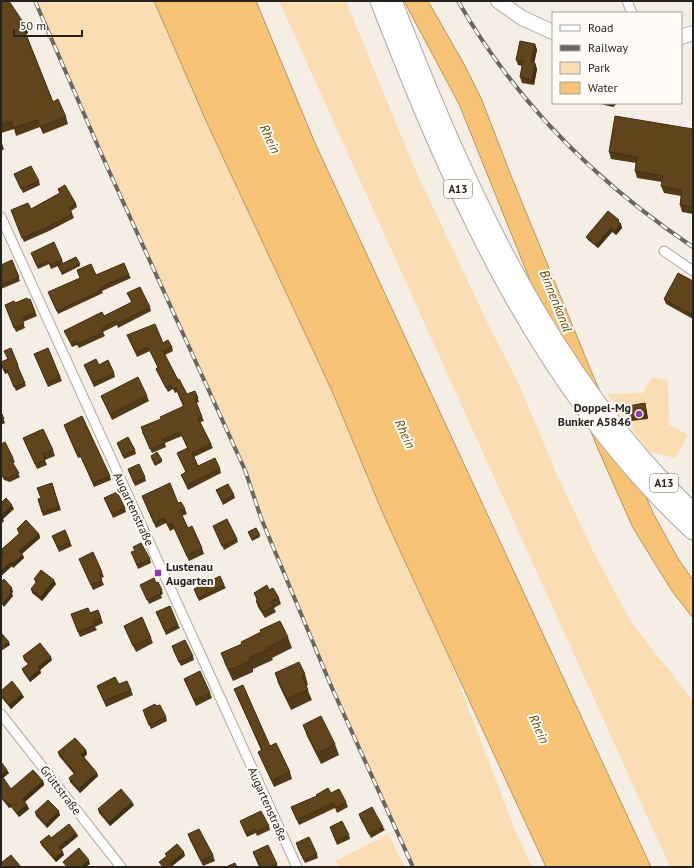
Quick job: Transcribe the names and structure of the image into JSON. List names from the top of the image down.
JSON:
{
  "streets": {
    "highway": ["A13"],
    "street": ["Augartenstraße", "Grüttstraße"]
  },
  "water": ["Rhein", "Binnenkanal"],
  "places": {
    "other": ["Doppel-Mg Bunker A5846"],
    "transit": ["Lustenau Augarten"]
  },
  "legend": [
    "Road",
    "Railway",
    "Park",
    "Water"
  ],
  "scale_bar": "50 m"
}
